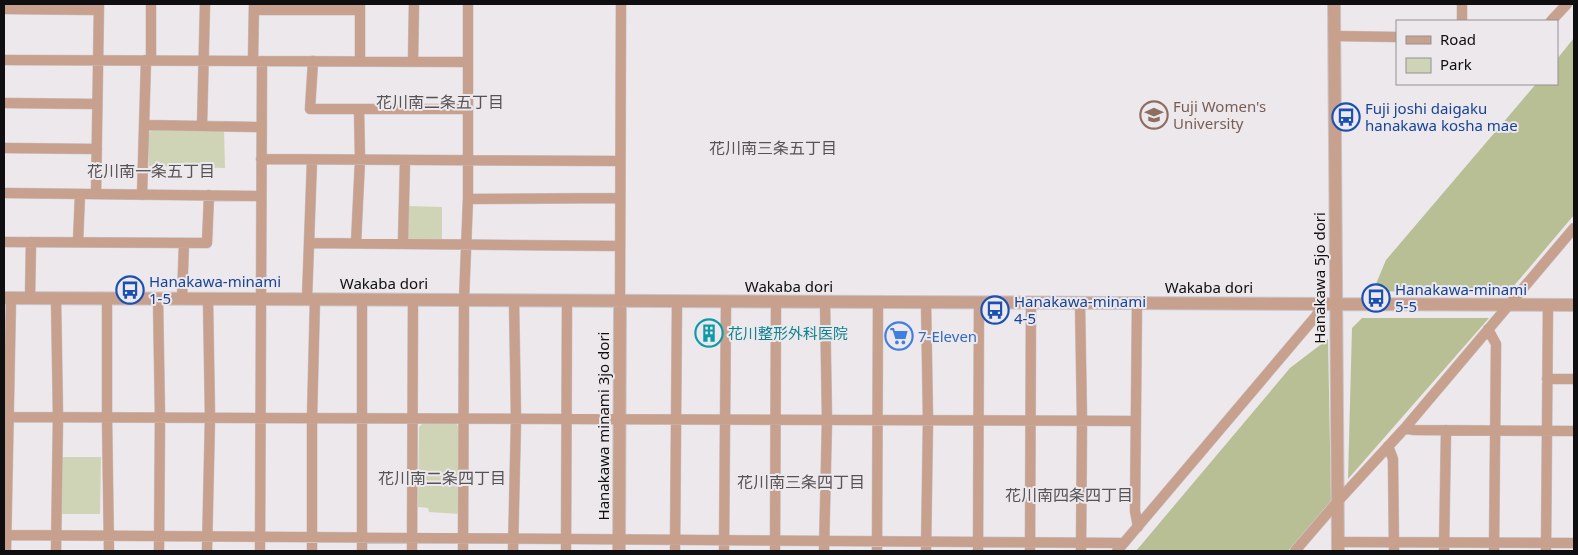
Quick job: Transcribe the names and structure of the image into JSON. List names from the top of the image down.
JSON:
{
  "streets": {
    "street": ["Hanakawa 5jo dori", "Wakaba dori", "Hanakawa minami 3jo dori"]
  },
  "crossings": [
    ["Hanakawa 5jo dori", "Wakaba dori"],
    ["Wakaba dori", "Hanakawa minami 3jo dori"]
  ],
  "districts": [
    "花川南二条五丁目",
    "花川南三条五丁目",
    "花川南一条五丁目",
    "花川南二条四丁目",
    "花川南三条四丁目",
    "花川南四条四丁目"
  ],
  "places": {
    "school or university": ["Fuji Women's University"],
    "bus stop": [
      "Fuji joshi daigaku hanakawa kosha mae",
      "Hanakawa-minami 1-5",
      "Hanakawa-minami 5-5",
      "Hanakawa-minami 4-5"
    ],
    "building": ["花川整形外科医院"],
    "supermarket": ["7-Eleven"]
  },
  "legend": ["Road", "Park"]
}
